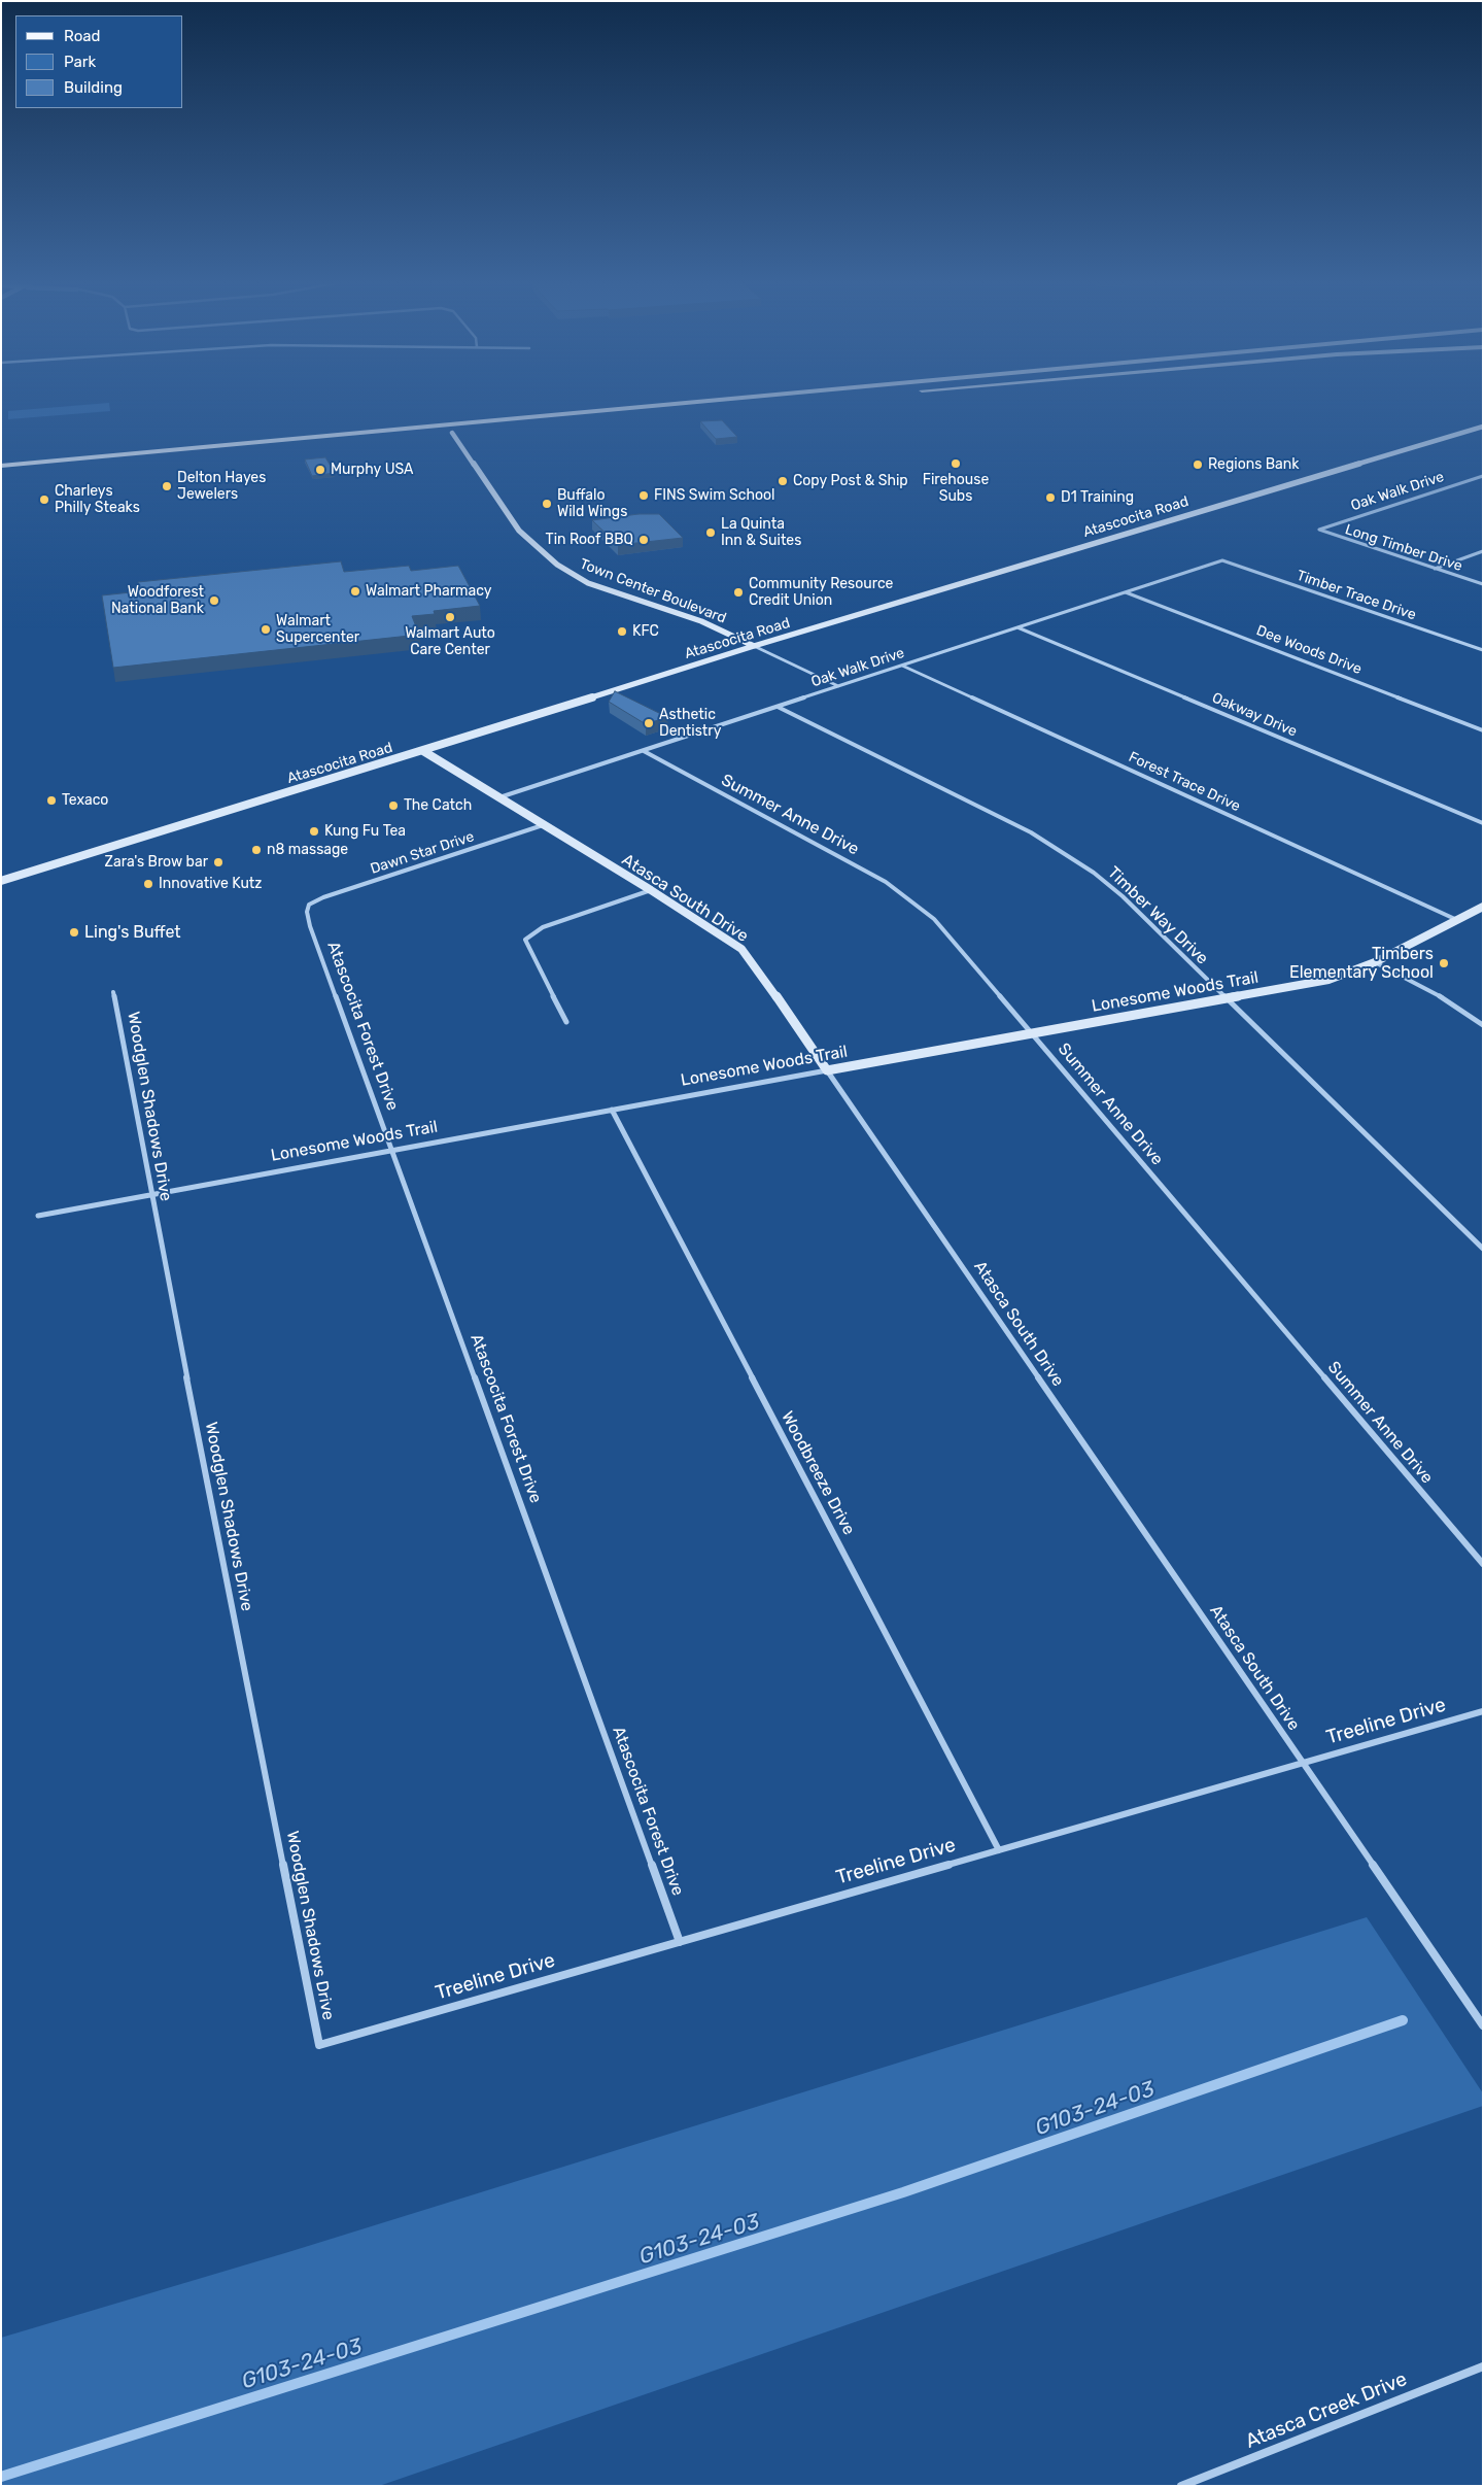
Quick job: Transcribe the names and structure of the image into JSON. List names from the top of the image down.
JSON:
{
  "streets": {
    "street": [
      "Oak Walk Drive",
      "Atascocita Road",
      "Long Timber Drive",
      "Town Center Boulevard",
      "Timber Trace Drive",
      "Dee Woods Drive",
      "Oakway Drive",
      "Forest Trace Drive",
      "Summer Anne Drive",
      "Dawn Star Drive",
      "Atasca South Drive",
      "Timber Way Drive",
      "Lonesome Woods Trail",
      "Atascocita Forest Drive",
      "Woodglen Shadows Drive",
      "Woodbreeze Drive",
      "Treeline Drive",
      "Atasca Creek Drive"
    ]
  },
  "crossings": [
    ["Oak Walk Drive", "Long Timber Drive"],
    ["Oak Walk Drive", "Town Center Boulevard"],
    ["Oak Walk Drive", "Timber Trace Drive"],
    ["Oak Walk Drive", "Dee Woods Drive"],
    ["Oak Walk Drive", "Oakway Drive"],
    ["Oak Walk Drive", "Forest Trace Drive"],
    ["Oak Walk Drive", "Summer Anne Drive"],
    ["Oak Walk Drive", "Atasca South Drive"],
    ["Oak Walk Drive", "Timber Way Drive"],
    ["Atascocita Road", "Town Center Boulevard"],
    ["Atascocita Road", "Atasca South Drive"],
    ["Forest Trace Drive", "Lonesome Woods Trail"],
    ["Summer Anne Drive", "Lonesome Woods Trail"],
    ["Dawn Star Drive", "Atasca South Drive"],
    ["Dawn Star Drive", "Atascocita Forest Drive"],
    ["Atasca South Drive", "Lonesome Woods Trail"],
    ["Atasca South Drive", "Treeline Drive"],
    ["Timber Way Drive", "Lonesome Woods Trail"],
    ["Lonesome Woods Trail", "Atascocita Forest Drive"],
    ["Lonesome Woods Trail", "Woodglen Shadows Drive"],
    ["Lonesome Woods Trail", "Woodbreeze Drive"],
    ["Atascocita Forest Drive", "Treeline Drive"],
    ["Woodglen Shadows Drive", "Treeline Drive"],
    ["Woodbreeze Drive", "Treeline Drive"]
  ],
  "water": ["G103-24-03"],
  "places": [
    "Firehouse Subs",
    "Regions Bank",
    "Murphy USA",
    "Copy Post & Ship",
    "Delton Hayes Jewelers",
    "FINS Swim School",
    "D1 Training",
    "Charleys Philly Steaks",
    "Buffalo Wild Wings",
    "La Quinta Inn & Suites",
    "Tin Roof BBQ",
    "Walmart Pharmacy",
    "Community Resource Credit Union",
    "Woodforest National Bank",
    "Walmart Auto Care Center",
    "Walmart Supercenter",
    "KFC",
    "Asthetic Dentistry",
    "Texaco",
    "The Catch",
    "Kung Fu Tea",
    "n8 massage",
    "Zara's Brow bar",
    "Innovative Kutz",
    "Ling's Buffet",
    "Timbers Elementary School"
  ],
  "legend": ["Road", "Park", "Building"]
}
